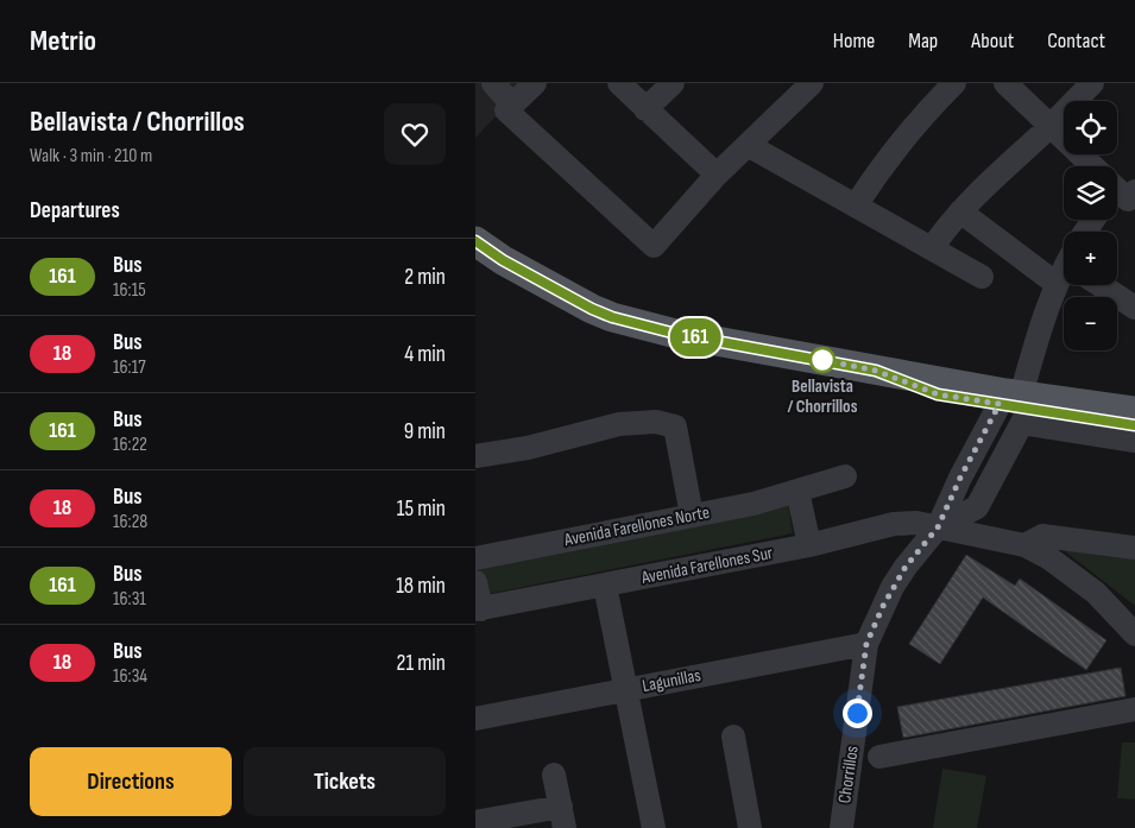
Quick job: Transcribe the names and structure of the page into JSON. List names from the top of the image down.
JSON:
{
  "streets": {
    "street": [
      "Avenida Farellones Norte",
      "Avenida Farellones Sur",
      "Lagunillas",
      "Chorrillos"
    ]
  },
  "crossings": [
    ["Avenida Farellones Sur", "Chorrillos"],
    ["Lagunillas", "Chorrillos"]
  ],
  "places": ["Bellavista / Chorrillos"],
  "lines": ["bus line 161"],
  "page": {
    "header": "Metrio",
    "nav": [
      "Home",
      "Map",
      "About",
      "Contact"
    ],
    "heading": [
      ["Bellavista / Chorrillos", "Walk · 3 min · 210 m"],
      "Departures"
    ],
    "on_map": "161",
    "map_buttons": ["+", "−"],
    "list": [
      {
        "mark": "161",
        "name": "Bus",
        "note": "16:15",
        "value": "2 min"
      },
      {
        "mark": "18",
        "name": "Bus",
        "note": "16:17",
        "value": "4 min"
      },
      {
        "mark": "161",
        "name": "Bus",
        "note": "16:22",
        "value": "9 min"
      },
      {
        "mark": "18",
        "name": "Bus",
        "note": "16:28",
        "value": "15 min"
      },
      {
        "mark": "161",
        "name": "Bus",
        "note": "16:31",
        "value": "18 min"
      },
      {
        "mark": "18",
        "name": "Bus",
        "note": "16:34",
        "value": "21 min"
      }
    ],
    "buttons": ["Directions", "Tickets"]
  }
}
